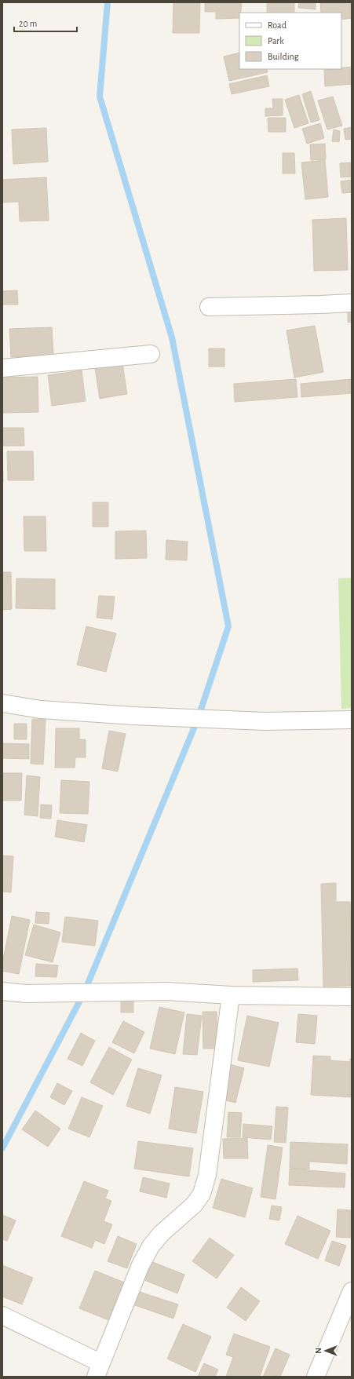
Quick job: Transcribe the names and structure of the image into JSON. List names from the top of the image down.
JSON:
{
  "legend": ["Road", "Park", "Building"],
  "scale_bar": "20 m",
  "north": "left"
}
